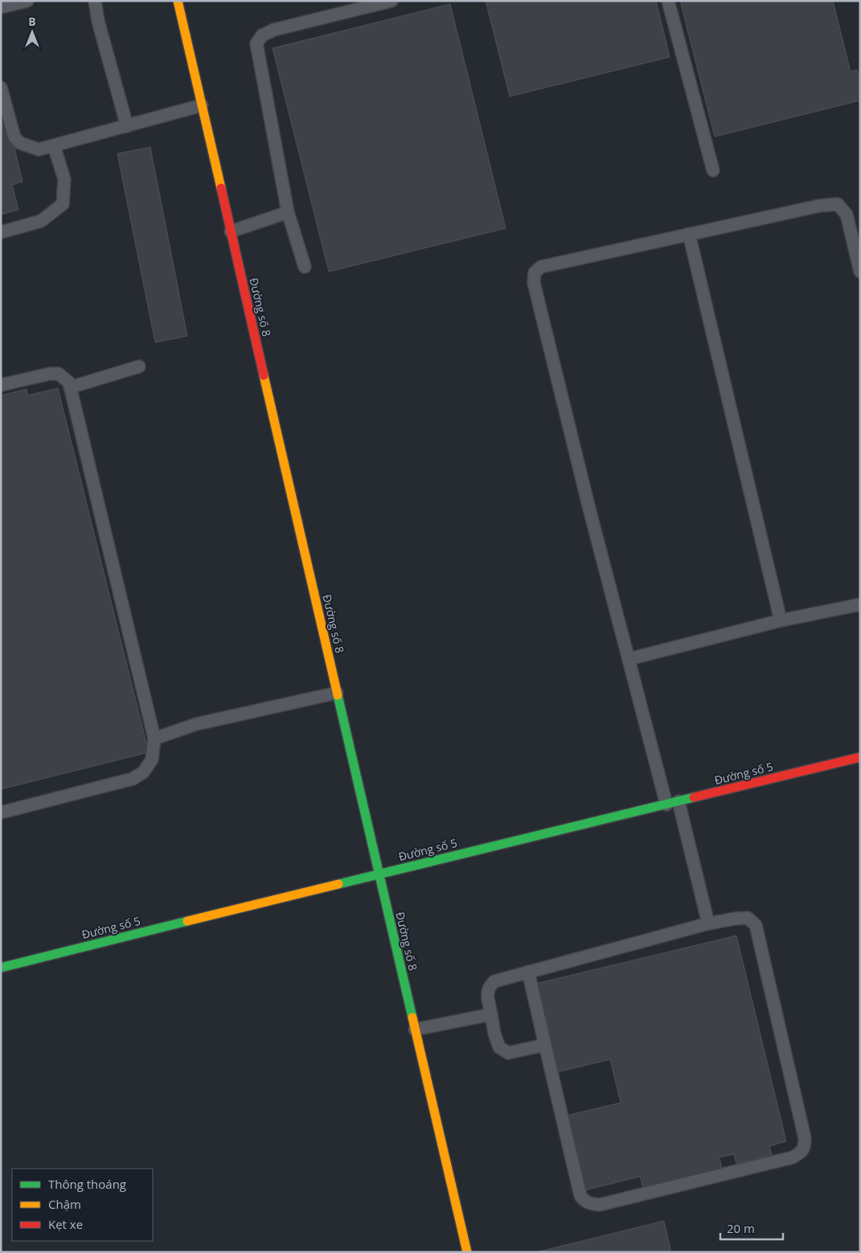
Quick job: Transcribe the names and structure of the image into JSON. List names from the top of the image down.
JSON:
{
  "streets": {
    "street": ["Đường số 8", "Đường số 5"]
  },
  "crossings": [
    ["Đường số 8", "Đường số 5"]
  ],
  "legend": ["Thông thoáng", "Chậm", "Kẹt xe"],
  "scale_bar": "20 m",
  "north": "top"
}
